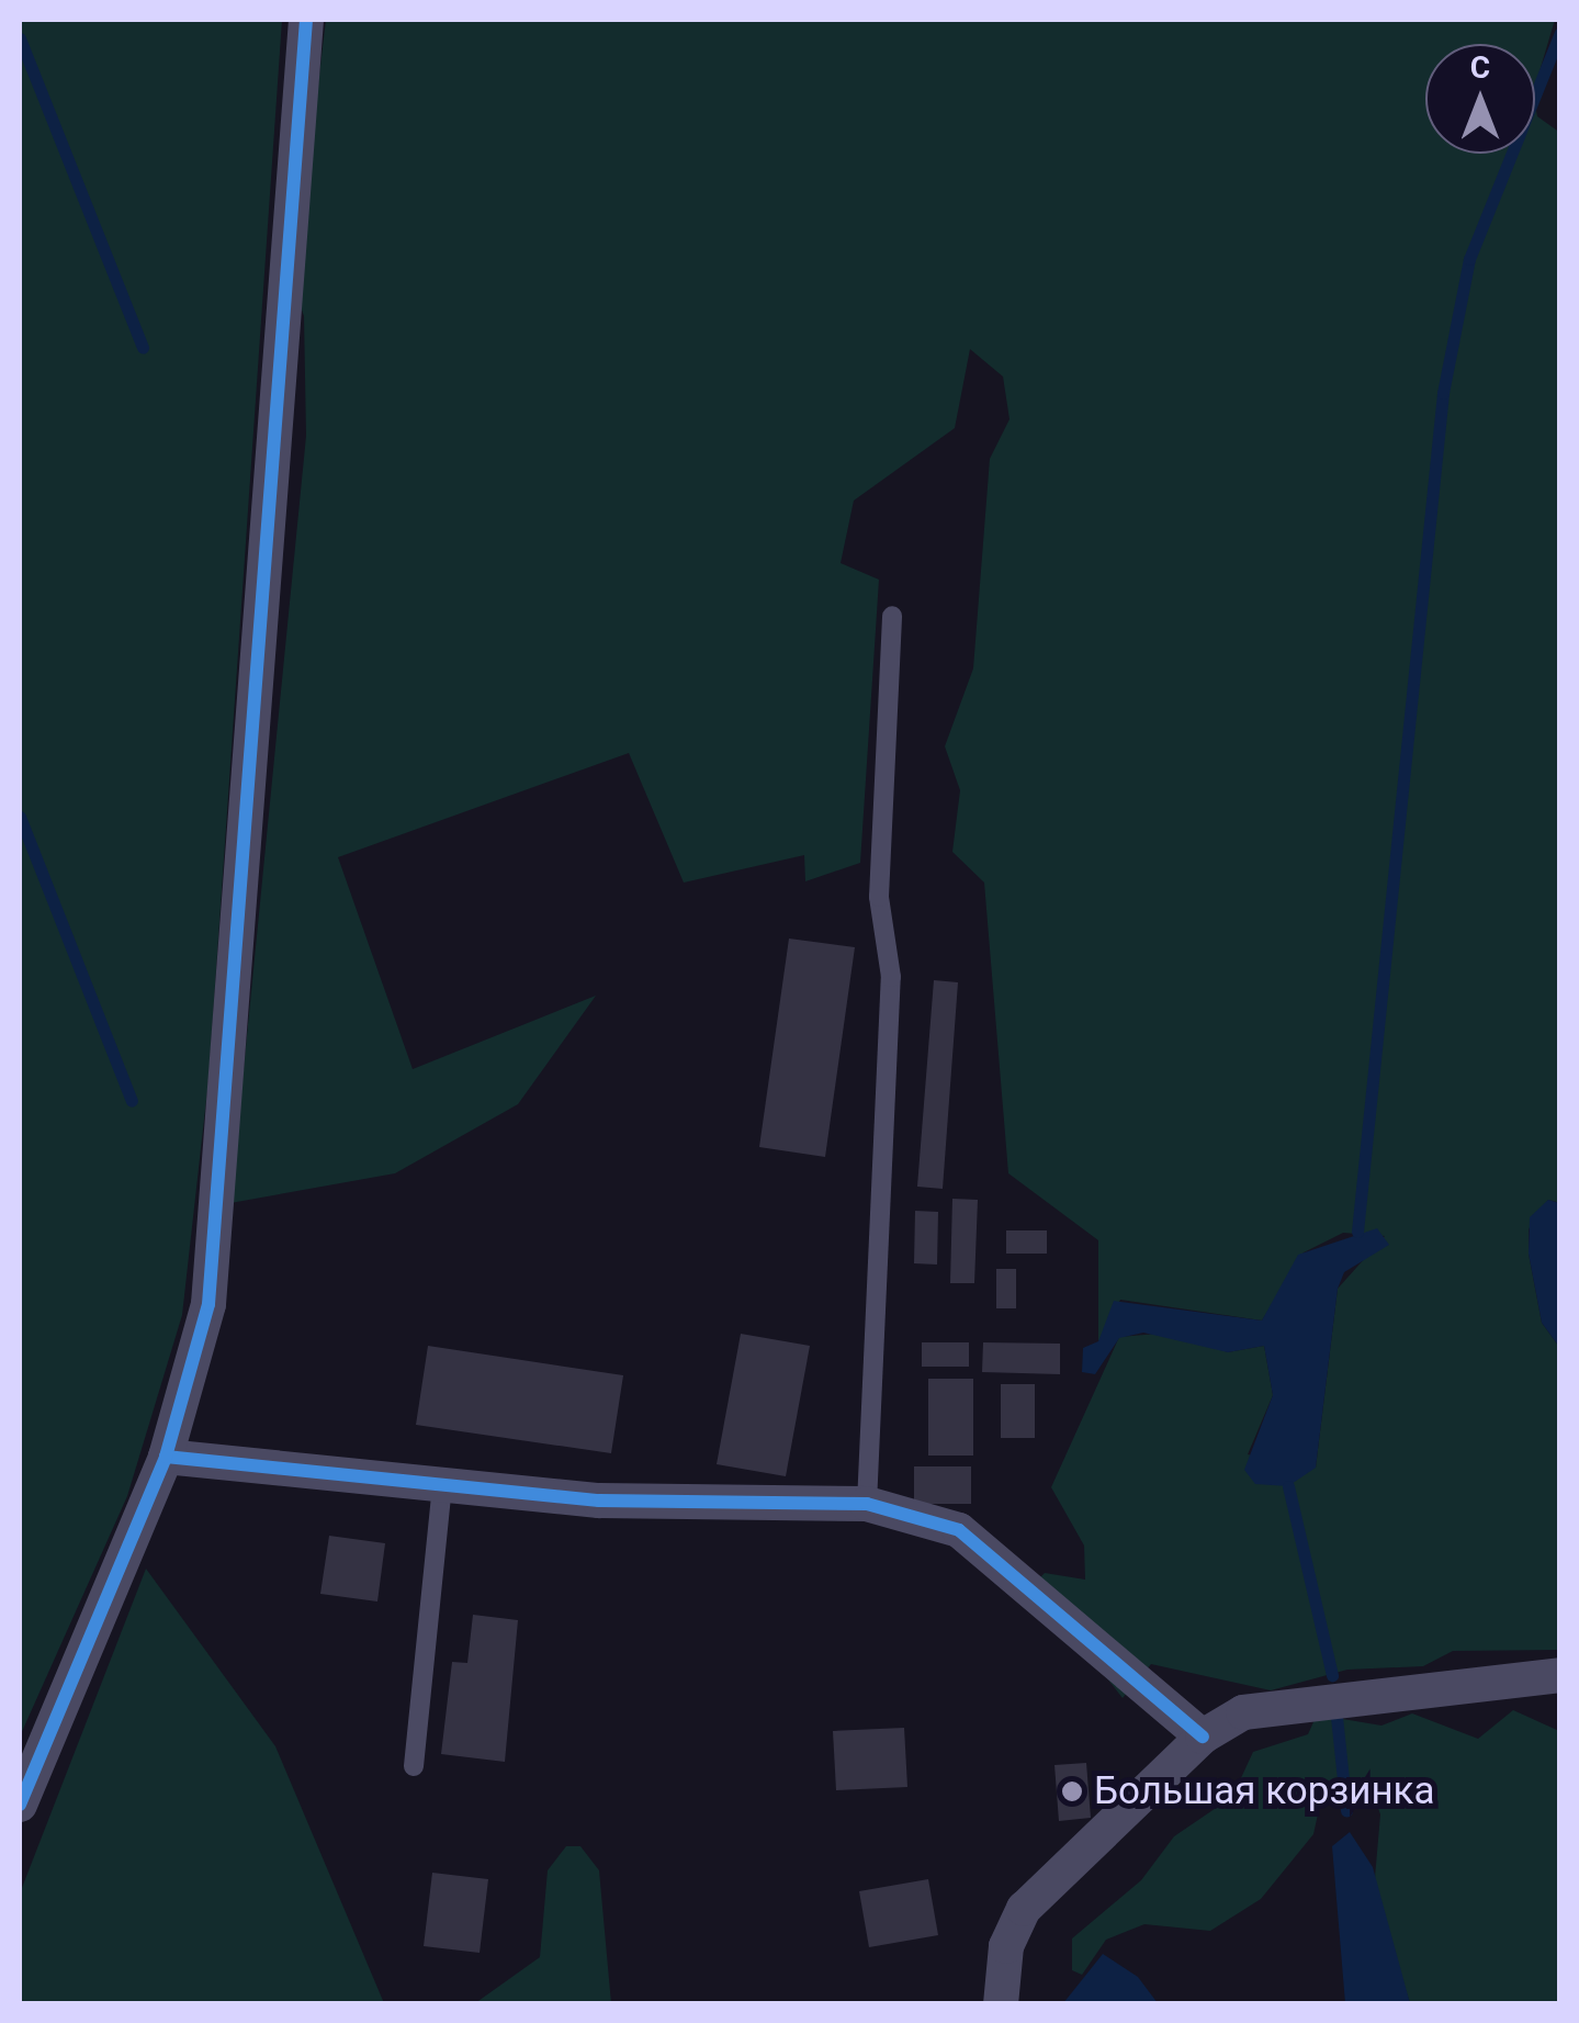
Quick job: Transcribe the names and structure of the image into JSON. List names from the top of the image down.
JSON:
{
  "places": ["Большая корзинка"],
  "north": "top"
}
